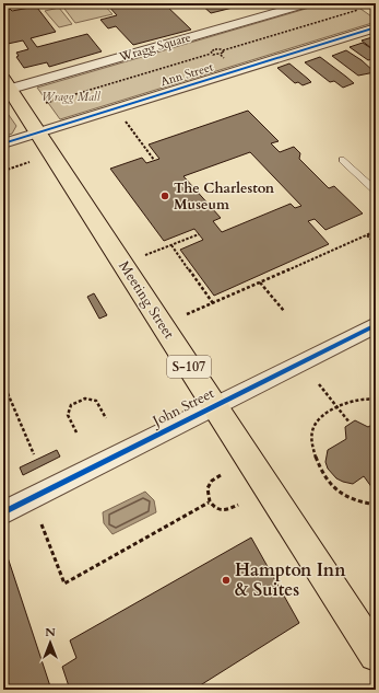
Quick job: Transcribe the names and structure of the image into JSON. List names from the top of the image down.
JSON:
{
  "streets": {
    "main road": ["Meeting Street", "S-107"],
    "street": ["Wragg Square", "Ann Street", "John Street"]
  },
  "crossings": [
    ["Wragg Square", "Meeting Street"],
    ["Ann Street", "Meeting Street"],
    ["Meeting Street", "John Street"]
  ],
  "parks": ["Wragg Mall"],
  "places": ["The Charleston Museum", "Hampton Inn & Suites"],
  "north": "top"
}
